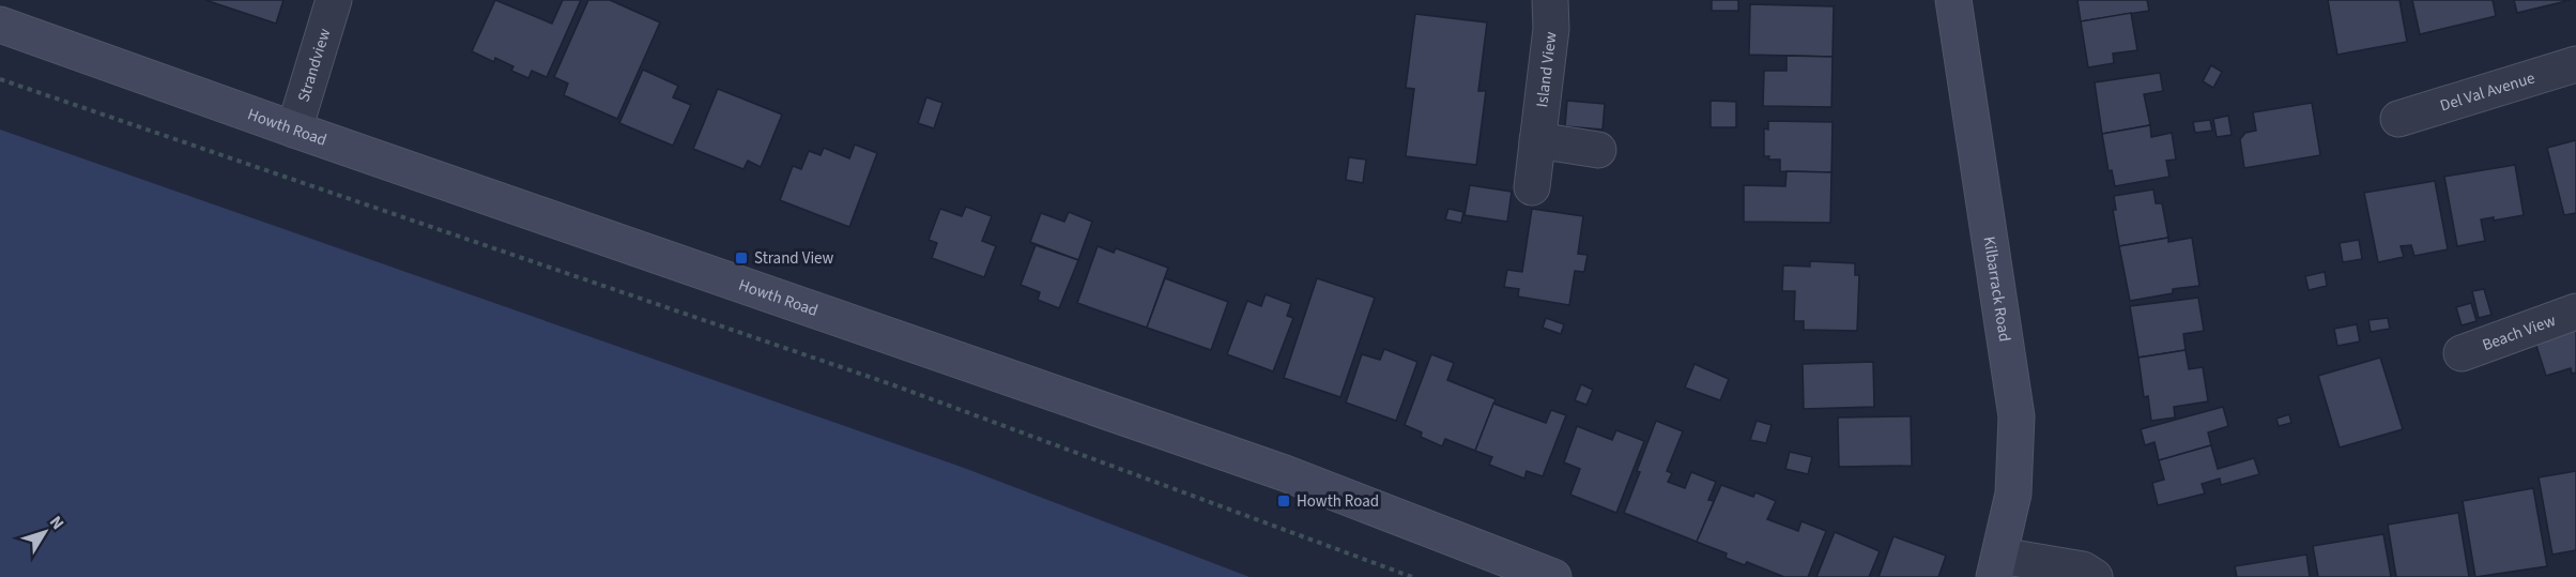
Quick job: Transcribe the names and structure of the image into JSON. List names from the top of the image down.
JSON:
{
  "streets": {
    "main road": ["Howth Road", "Kilbarrack Road"],
    "street": [
      "Strandview",
      "Island View",
      "Del Val Avenue",
      "Beach View"
    ]
  },
  "crossings": [
    ["Strandview", "Howth Road"]
  ],
  "places": {
    "transit": ["Strand View", "Howth Road"]
  },
  "north": "top right"
}
